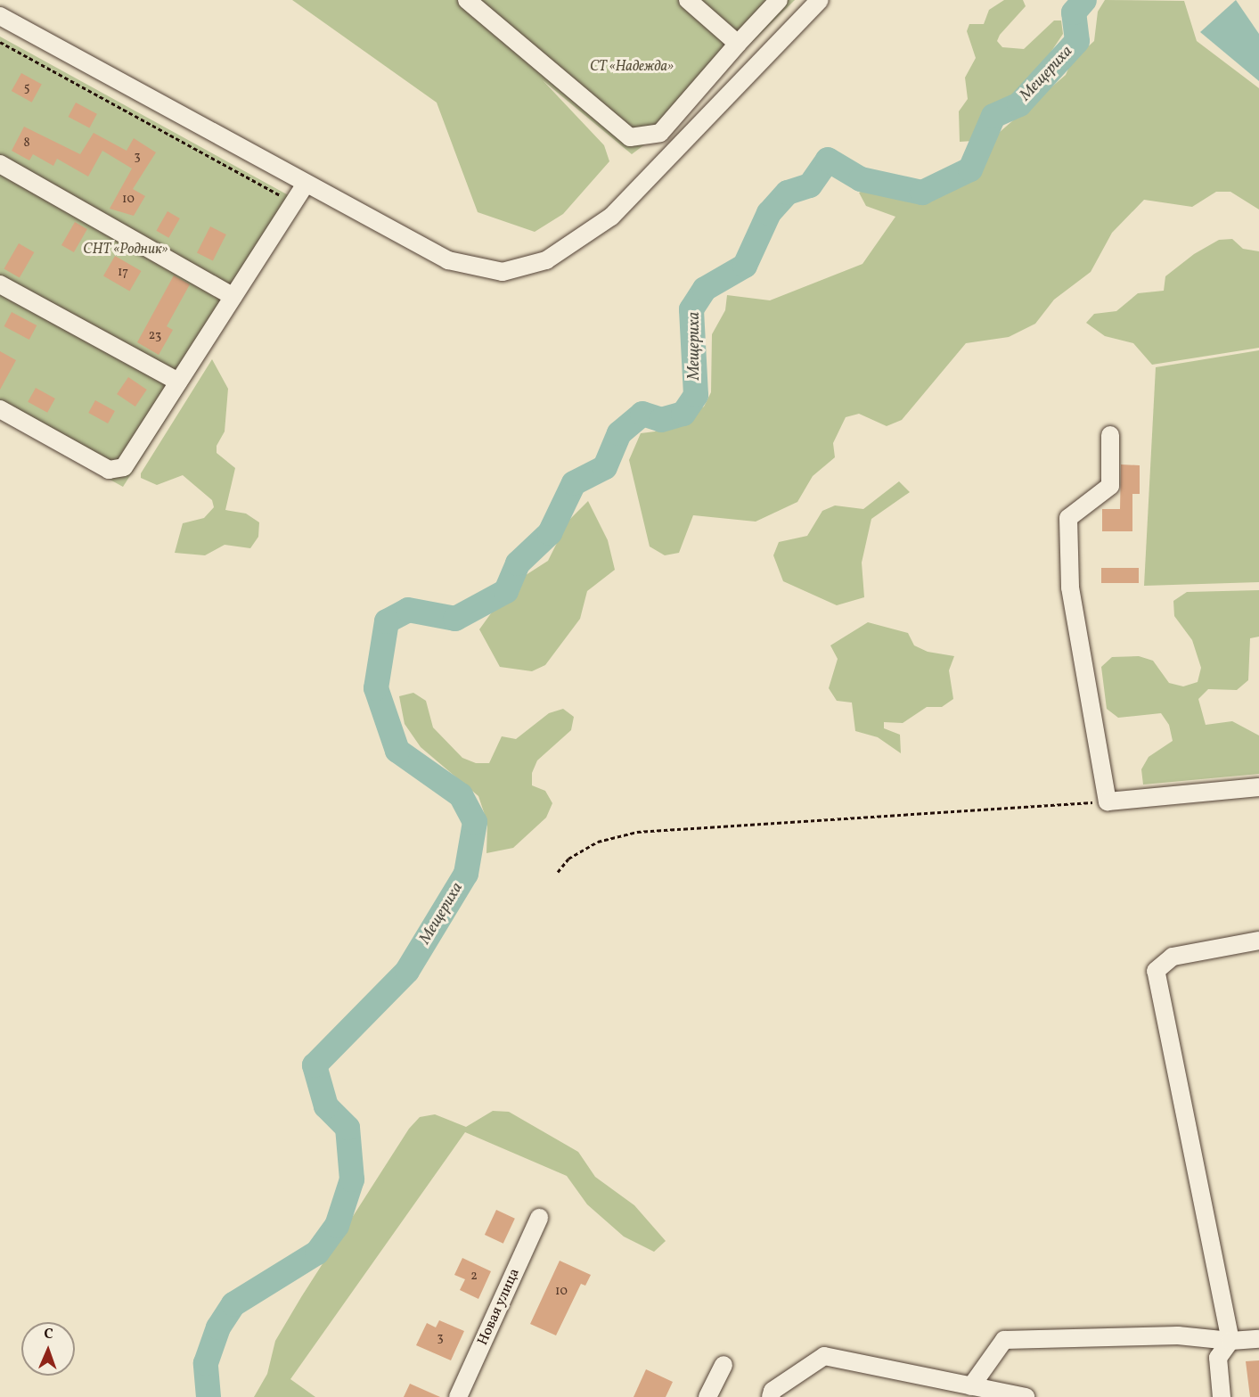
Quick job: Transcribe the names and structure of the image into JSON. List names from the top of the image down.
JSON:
{
  "streets": {
    "street": ["Новая улица"]
  },
  "water": ["Мещериха"],
  "parks": ["СТ «Надежда»", "СНТ «Родник»"],
  "house_numbers": [
    "5",
    "8",
    "3",
    "10",
    "17",
    "23",
    "2",
    "10",
    "3"
  ],
  "north": "top"
}
